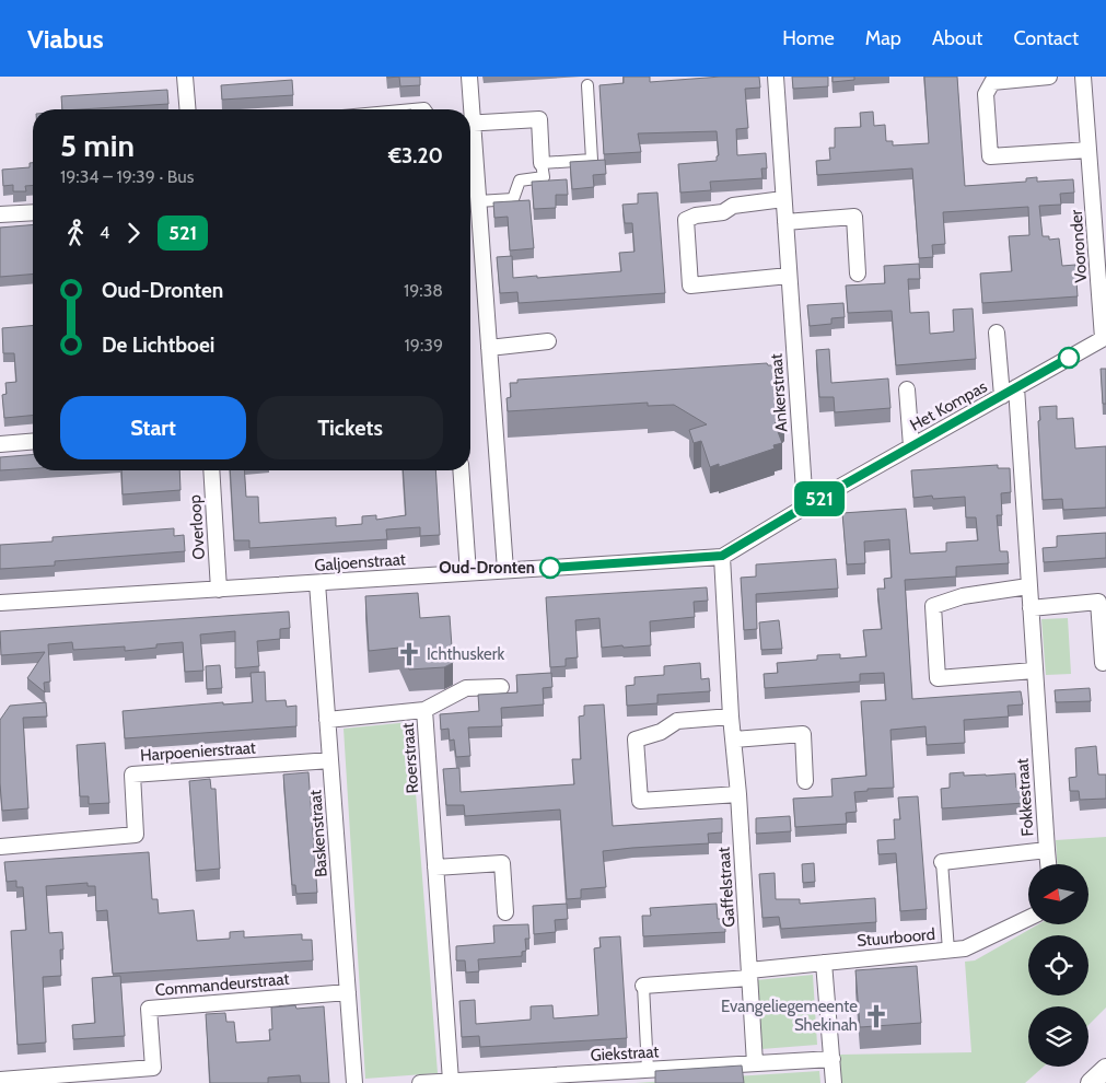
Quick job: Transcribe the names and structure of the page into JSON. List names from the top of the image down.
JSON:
{
  "streets": {
    "street": [
      "Vooronder",
      "Ankerstraat",
      "Het Kompas",
      "Overloop",
      "Galjoenstraat",
      "Harpoenierstraat",
      "Roerstraat",
      "Fokkestraat",
      "Baskenstraat",
      "Gaffelstraat",
      "Stuurboord",
      "Commandeurstraat",
      "Giekstraat"
    ]
  },
  "crossings": [
    ["Vooronder", "Het Kompas"],
    ["Ankerstraat", "Het Kompas"],
    ["Het Kompas", "Galjoenstraat"],
    ["Het Kompas", "Fokkestraat"],
    ["Het Kompas", "Gaffelstraat"],
    ["Overloop", "Galjoenstraat"],
    ["Galjoenstraat", "Baskenstraat"],
    ["Galjoenstraat", "Gaffelstraat"],
    ["Harpoenierstraat", "Baskenstraat"],
    ["Roerstraat", "Baskenstraat"],
    ["Roerstraat", "Giekstraat"],
    ["Baskenstraat", "Commandeurstraat"],
    ["Gaffelstraat", "Stuurboord"],
    ["Gaffelstraat", "Giekstraat"]
  ],
  "places": {
    "other": ["Oud-Dronten"],
    "church": ["Ichthuskerk", "Evangeliegemeente Shekinah"]
  },
  "lines": ["bus line 521"],
  "north": "left",
  "page": {
    "header": "Viabus",
    "nav": [
      "Home",
      "Map",
      "About",
      "Contact"
    ],
    "on_map": "521",
    "heading": ["5 min", "19:34 – 19:39 · Bus", "€3.20"],
    "legs": ["4", "521"],
    "list": [
      {
        "name": "Oud-Dronten",
        "value": "19:38"
      },
      {
        "name": "De Lichtboei",
        "value": "19:39"
      }
    ],
    "buttons": ["Start", "Tickets"]
  }
}
